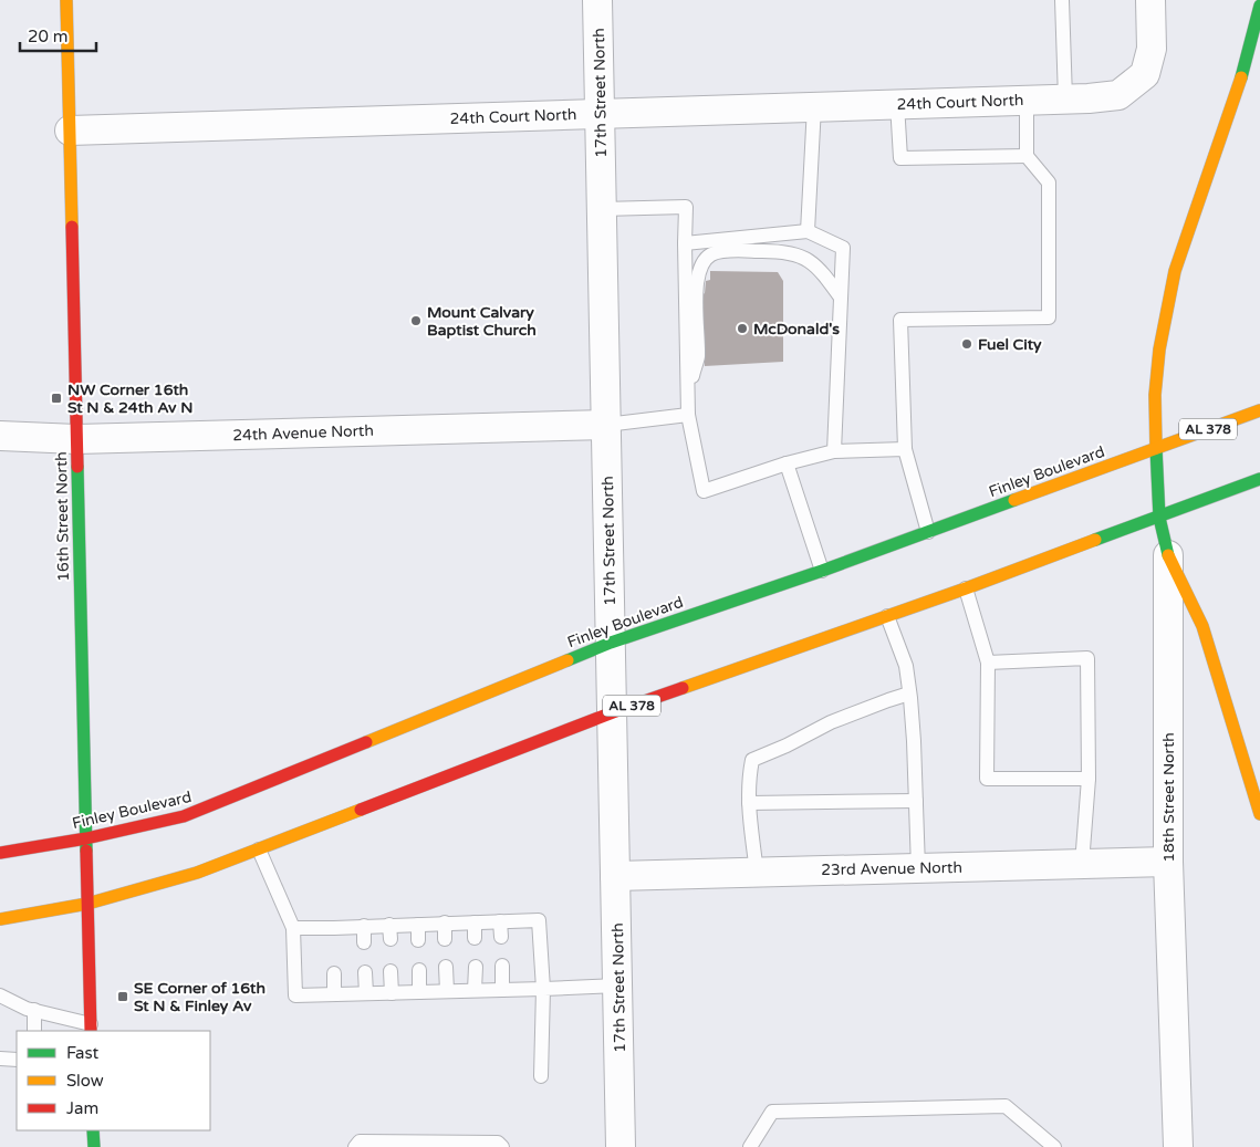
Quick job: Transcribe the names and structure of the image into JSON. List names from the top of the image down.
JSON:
{
  "streets": {
    "main road": [
      "AL 378",
      "Finley Boulevard",
      "16th Street North",
      "18th Street North"
    ],
    "street": [
      "17th Street North",
      "24th Court North",
      "24th Avenue North",
      "23rd Avenue North"
    ]
  },
  "crossings": [
    ["17th Street North", "24th Court North"],
    ["17th Street North", "AL 378"],
    ["17th Street North", "24th Avenue North"],
    ["17th Street North", "Finley Boulevard"],
    ["17th Street North", "23rd Avenue North"],
    ["24th Court North", "16th Street North"],
    ["AL 378", "16th Street North"],
    ["AL 378", "18th Street North"],
    ["24th Avenue North", "16th Street North"],
    ["Finley Boulevard", "16th Street North"],
    ["Finley Boulevard", "18th Street North"],
    ["18th Street North", "23rd Avenue North"]
  ],
  "places": {
    "other": ["Mount Calvary Baptist Church", "McDonald's", "Fuel City"],
    "transit": ["NW Corner 16th St N & 24th Av N", "SE Corner of 16th St N & Finley Av"]
  },
  "legend": ["Fast", "Slow", "Jam"],
  "scale_bar": "20 m"
}
